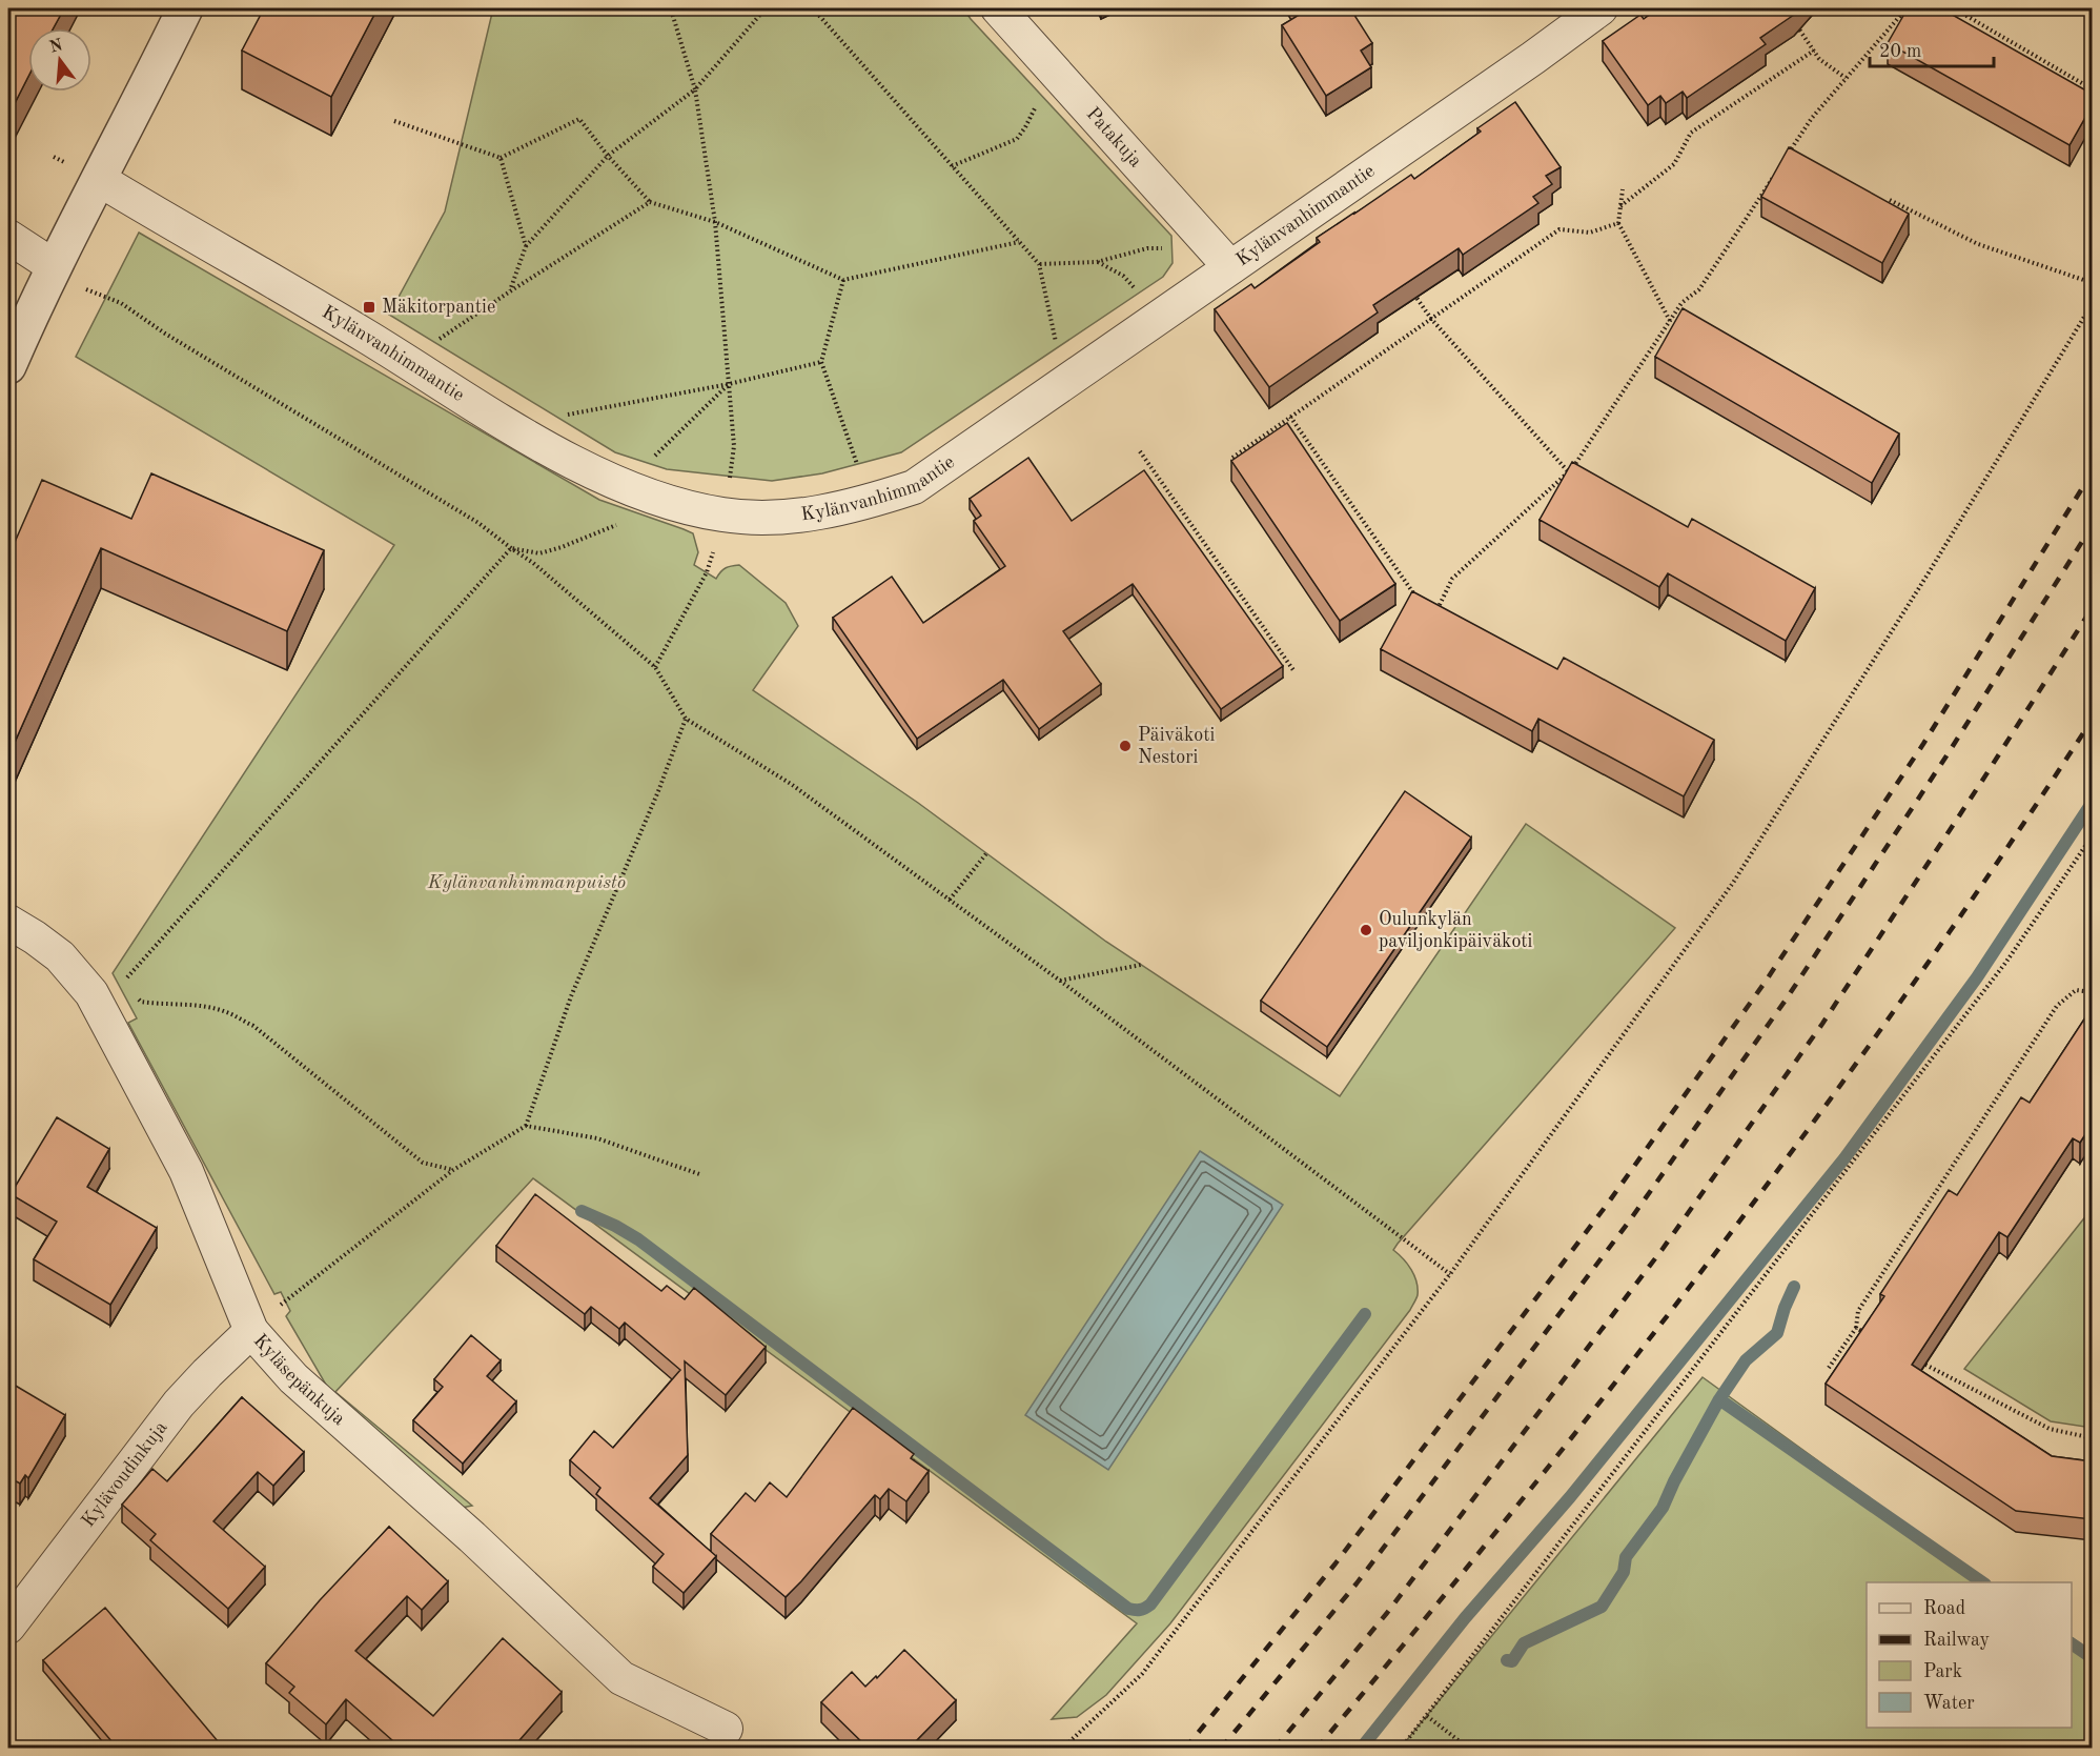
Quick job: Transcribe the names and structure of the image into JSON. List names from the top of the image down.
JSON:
{
  "streets": {
    "street": [
      "Patakuja",
      "Kylänvanhimmantie",
      "Kyläsepänkuja",
      "Kylävoudinkuja"
    ]
  },
  "crossings": [
    ["Patakuja", "Kylänvanhimmantie"],
    ["Kyläsepänkuja", "Kylävoudinkuja"]
  ],
  "parks": ["Kylänvanhimmanpuisto"],
  "places": {
    "transit": ["Mäkitorpantie"],
    "other": ["Päiväkoti Nestori", "Oulunkylän paviljonkipäiväkoti"]
  },
  "legend": [
    "Road",
    "Railway",
    "Park",
    "Water"
  ],
  "scale_bar": "20 m",
  "north": "top"
}
